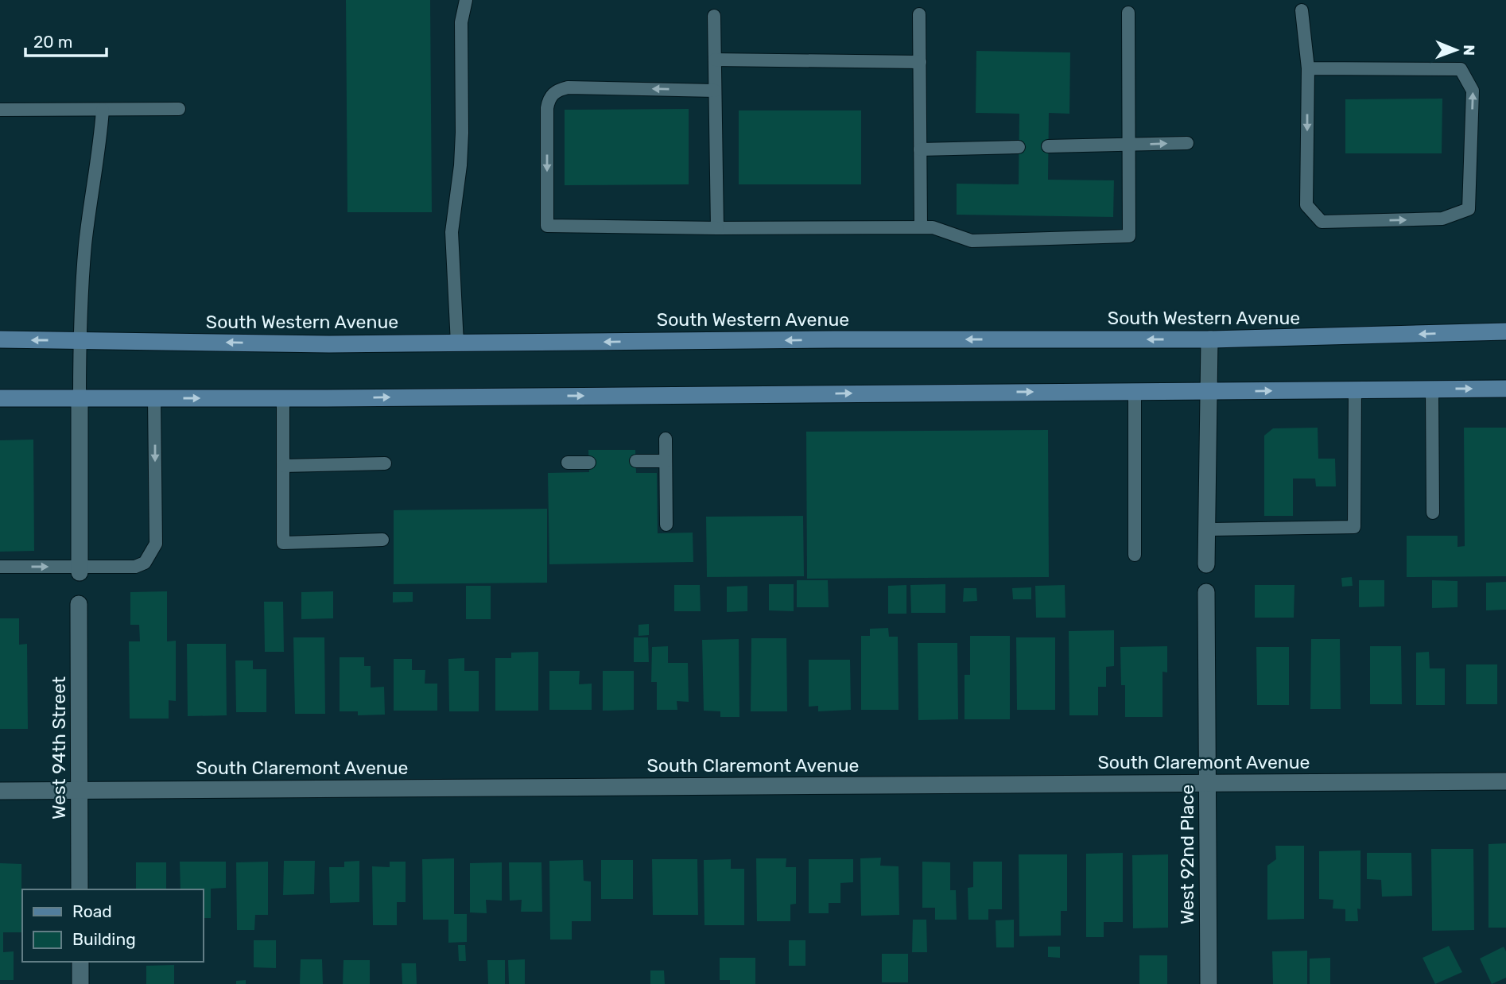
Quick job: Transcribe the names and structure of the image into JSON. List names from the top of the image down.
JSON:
{
  "streets": {
    "main road": ["South Western Avenue"],
    "street": ["West 94th Street", "South Claremont Avenue", "West 92nd Place"]
  },
  "crossings": [
    ["West 94th Street", "South Claremont Avenue"],
    ["South Claremont Avenue", "West 92nd Place"]
  ],
  "legend": ["Road", "Building"],
  "scale_bar": "20 m",
  "north": "right"
}
